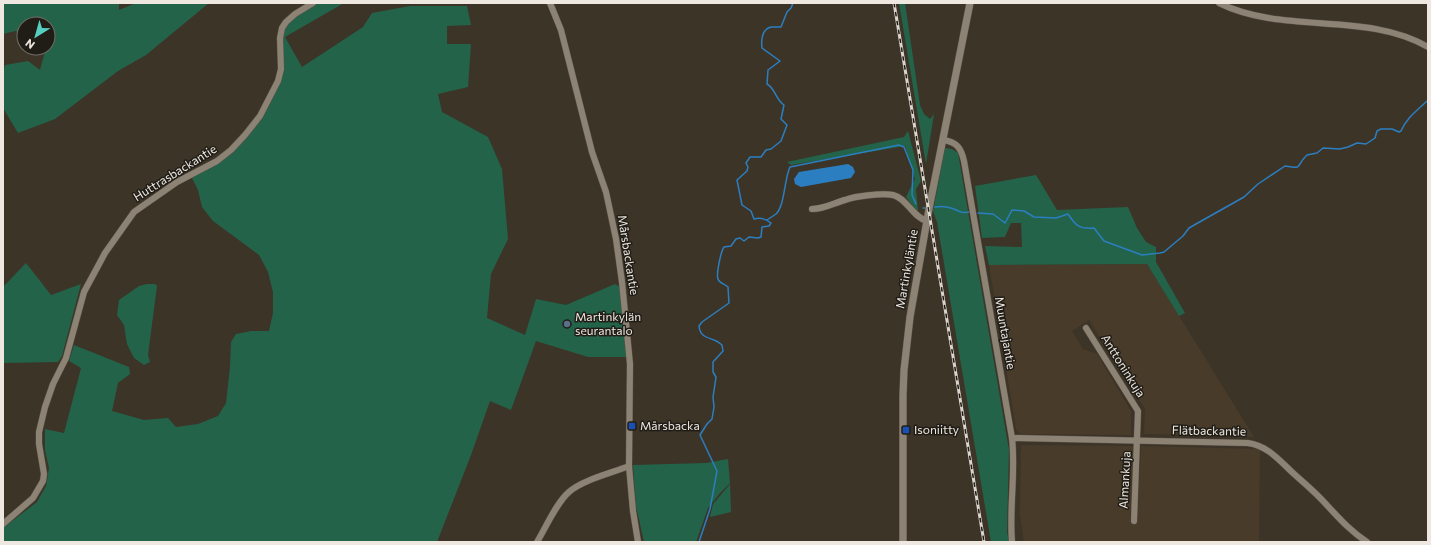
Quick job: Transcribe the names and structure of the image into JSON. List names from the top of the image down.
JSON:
{
  "streets": {
    "street": [
      "Huttrasbackantie",
      "Mårsbackantie",
      "Martinkyläntie",
      "Muuntajantie",
      "Anttoninkuja",
      "Flätbackantie",
      "Almankuja"
    ]
  },
  "crossings": [
    ["Martinkyläntie", "Muuntajantie"],
    ["Muuntajantie", "Flätbackantie"],
    ["Anttoninkuja", "Flätbackantie"],
    ["Anttoninkuja", "Almankuja"],
    ["Flätbackantie", "Almankuja"]
  ],
  "places": {
    "other": ["Martinkylän seurantalo"],
    "transit": ["Mårsbacka", "Isoniitty"]
  },
  "north": "bottom left"
}
